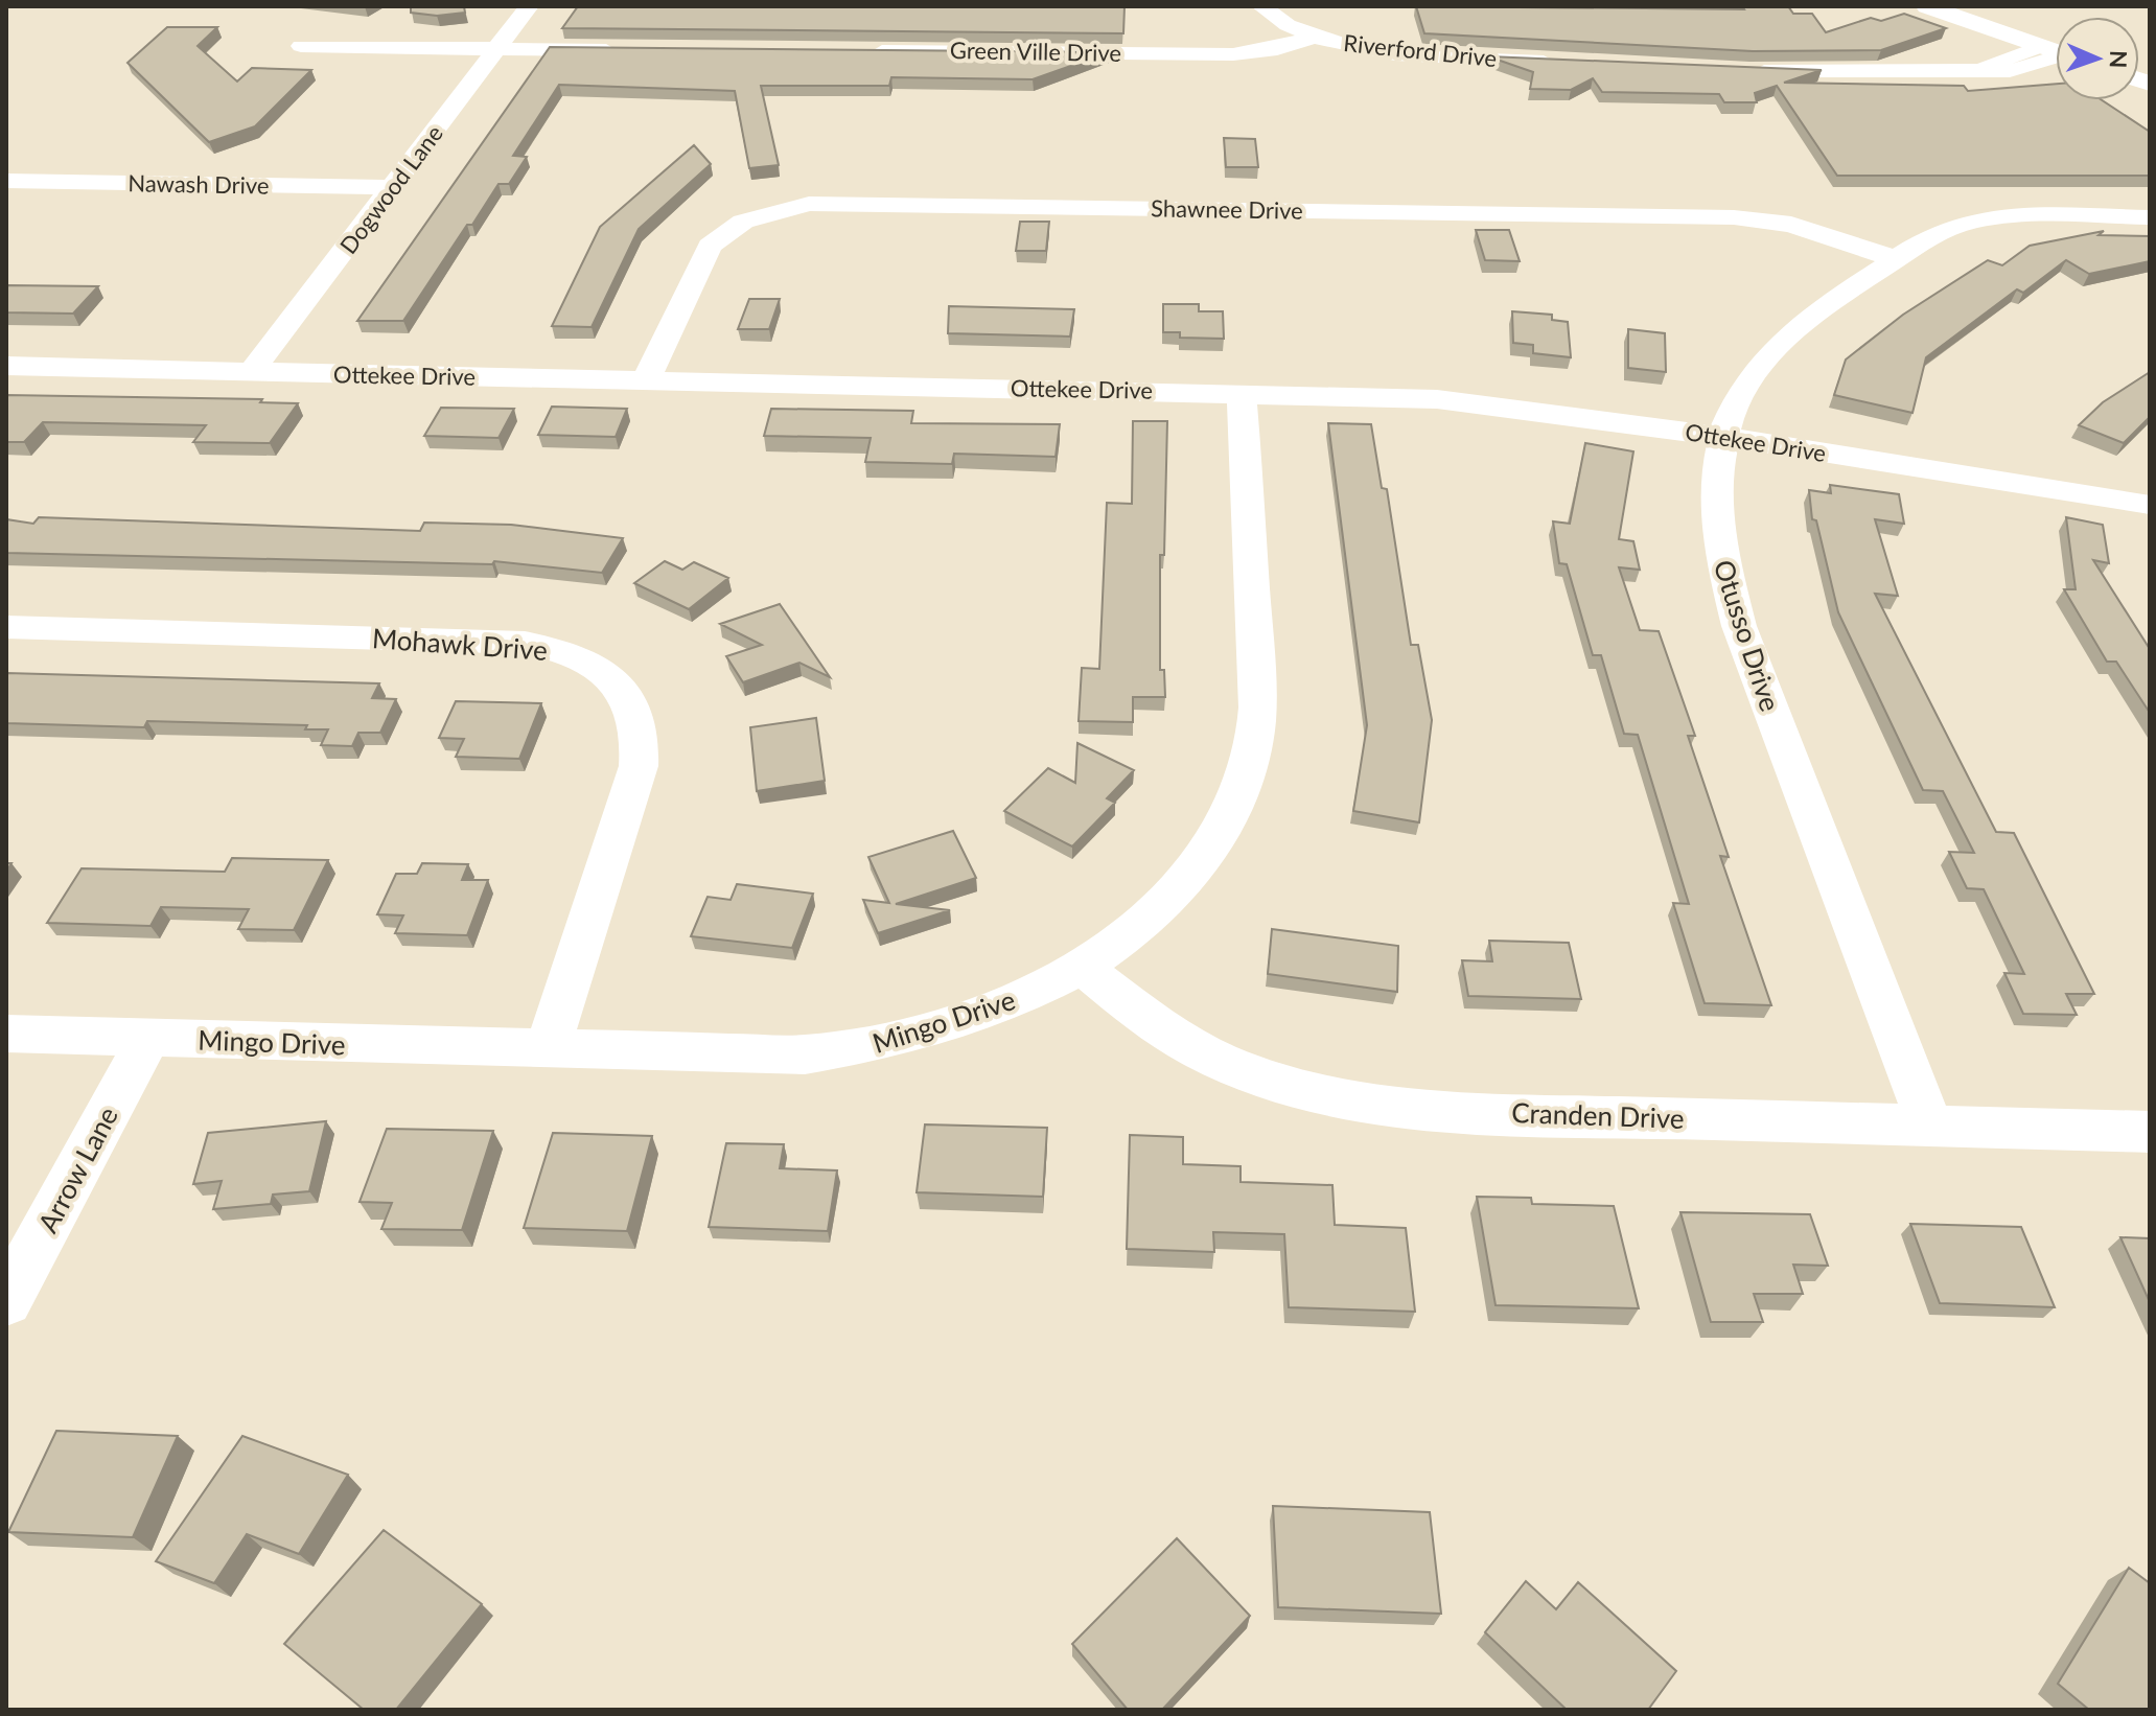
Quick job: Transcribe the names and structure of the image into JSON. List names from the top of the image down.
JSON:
{
  "streets": {
    "street": [
      "Riverford Drive",
      "Green Ville Drive",
      "Nawash Drive",
      "Dogwood Lane",
      "Shawnee Drive",
      "Ottekee Drive",
      "Otusso Drive",
      "Mohawk Drive",
      "Mingo Drive",
      "Cranden Drive",
      "Arrow Lane"
    ]
  },
  "crossings": [
    ["Riverford Drive", "Green Ville Drive"],
    ["Nawash Drive", "Dogwood Lane"],
    ["Dogwood Lane", "Ottekee Drive"],
    ["Shawnee Drive", "Ottekee Drive"],
    ["Shawnee Drive", "Otusso Drive"],
    ["Ottekee Drive", "Otusso Drive"],
    ["Ottekee Drive", "Mingo Drive"],
    ["Otusso Drive", "Cranden Drive"],
    ["Mohawk Drive", "Mingo Drive"],
    ["Mingo Drive", "Cranden Drive"],
    ["Mingo Drive", "Arrow Lane"]
  ],
  "north": "right"
}
